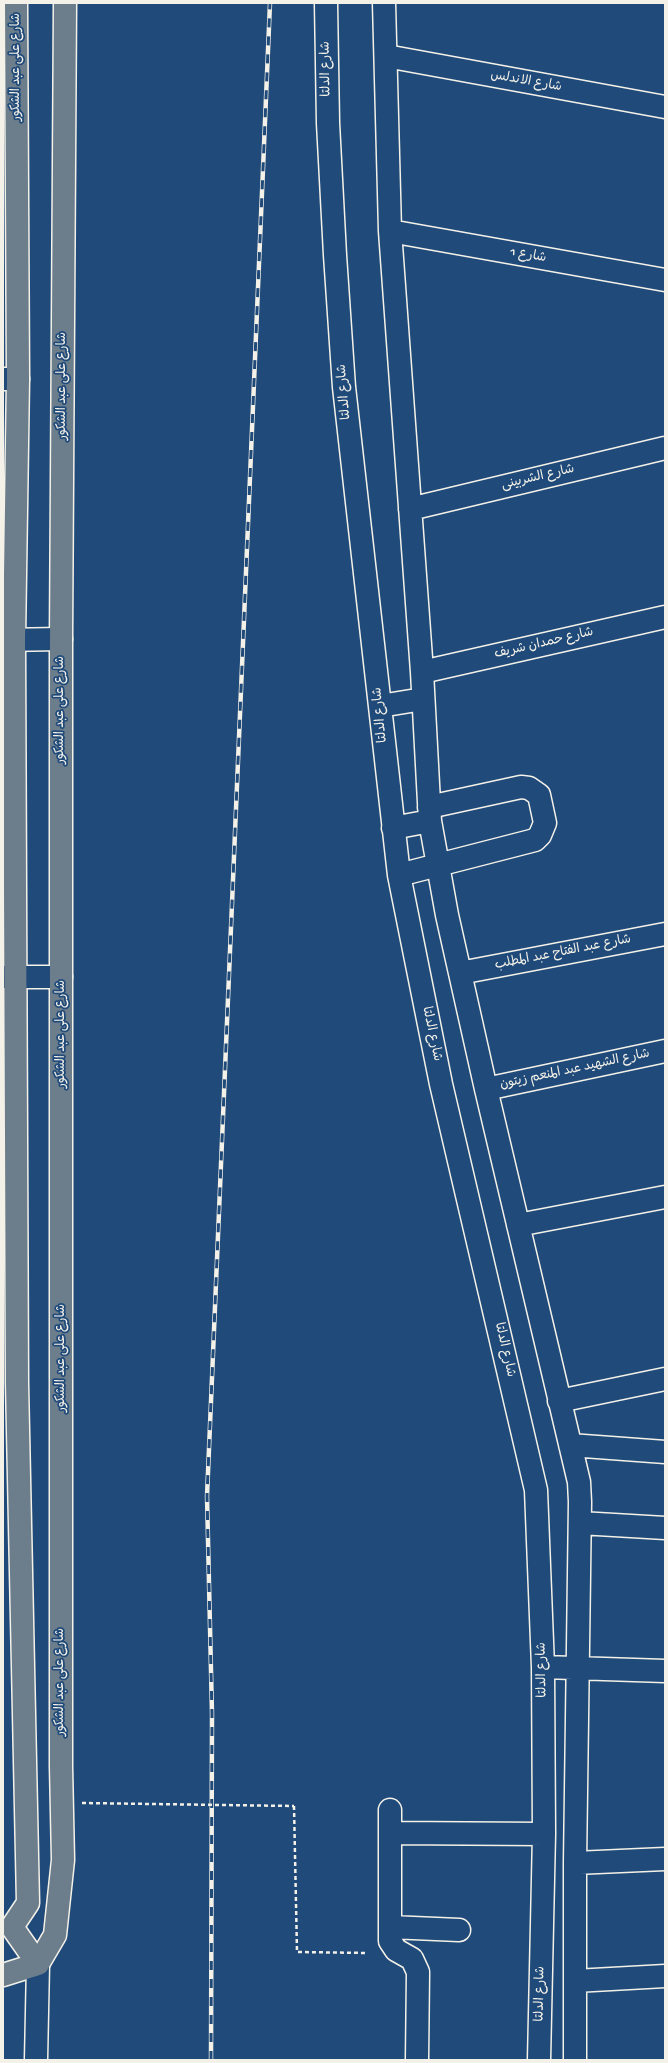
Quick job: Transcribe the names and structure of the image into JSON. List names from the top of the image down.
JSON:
{
  "streets": {
    "main road": ["شارع على عبد الشكور"],
    "street": [
      "شارع الدلتا",
      "شارع الاندلس",
      "شارع 1",
      "شارع الشربينى",
      "شارع حمدان شريف",
      "شارع عبد الفتاح عبد المطلب",
      "شارع الشهيد عبد المنعم زيتون"
    ]
  }
}
